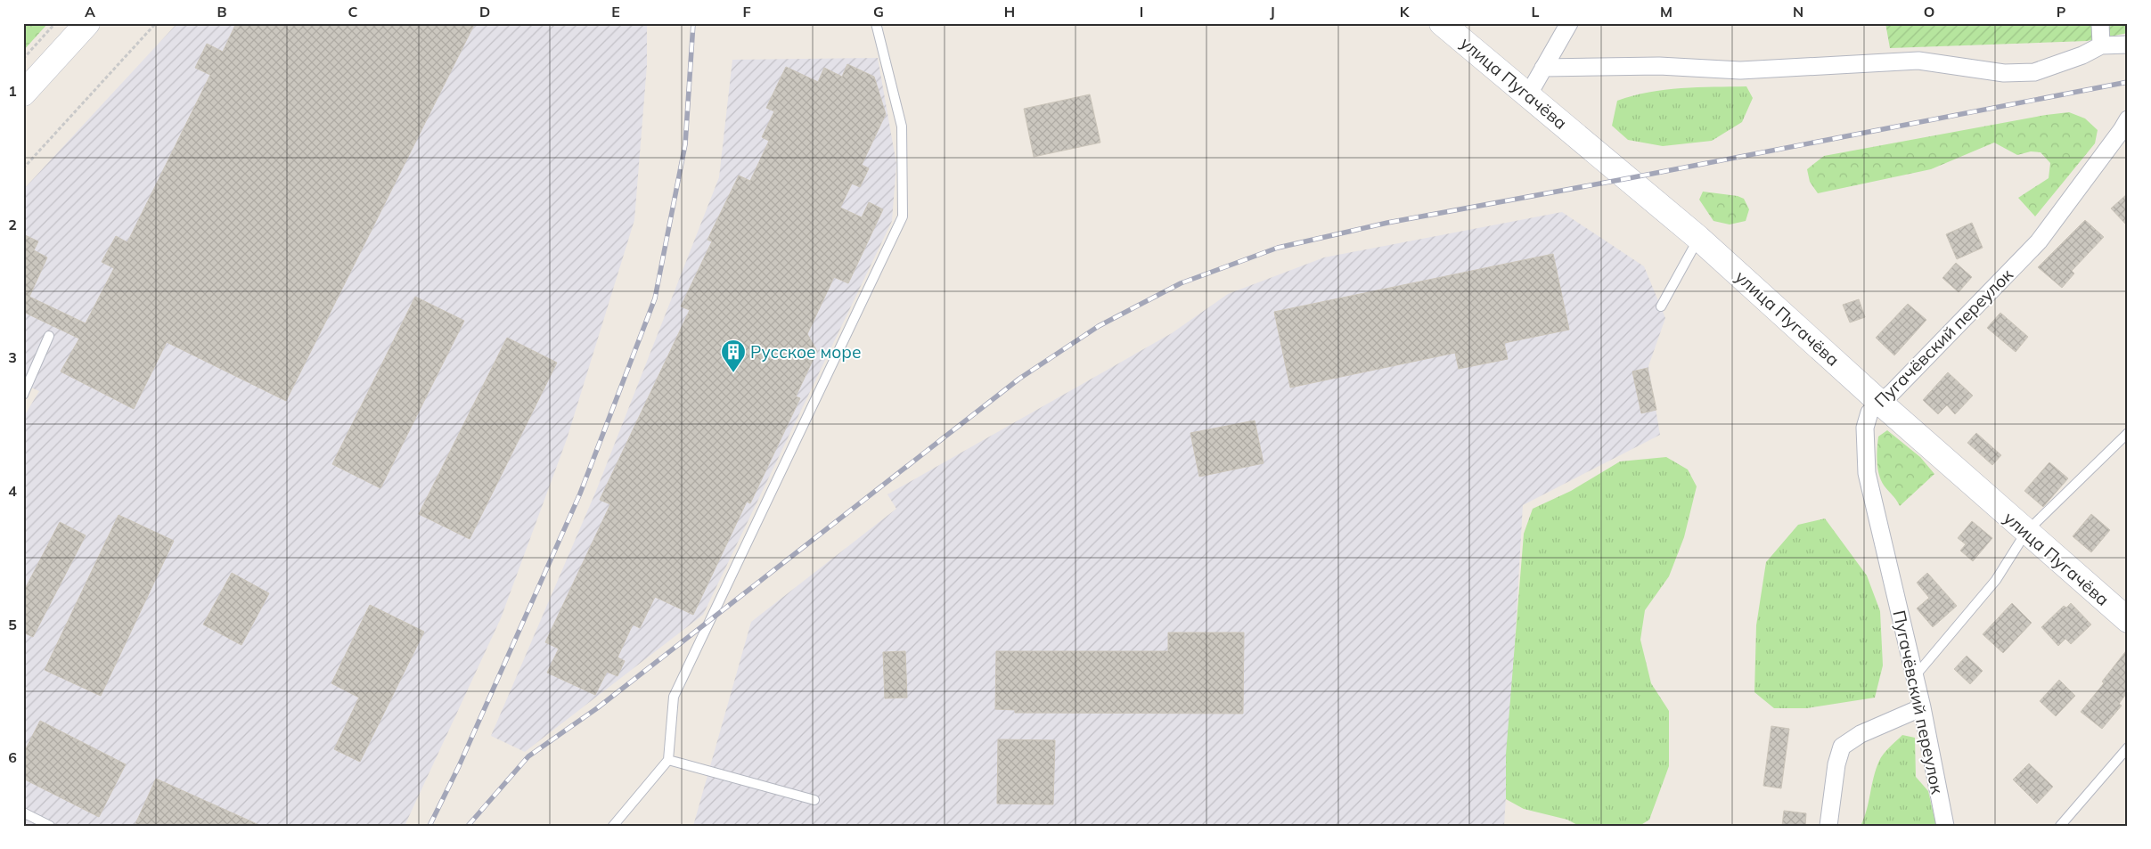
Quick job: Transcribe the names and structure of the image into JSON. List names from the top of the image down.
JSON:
{
  "streets": {
    "street": ["улица Пугачёва", "Пугачёвский переулок"]
  },
  "crossings": [
    ["улица Пугачёва", "Пугачёвский переулок"]
  ],
  "places": {
    "building": ["Русское море"]
  },
  "grid": {
    "columns": [
      "A",
      "B",
      "C",
      "D",
      "E",
      "F",
      "G",
      "H",
      "I",
      "J",
      "K",
      "L",
      "M",
      "N",
      "O",
      "P"
    ],
    "rows": [
      "1",
      "2",
      "3",
      "4",
      "5",
      "6"
    ]
  }
}
